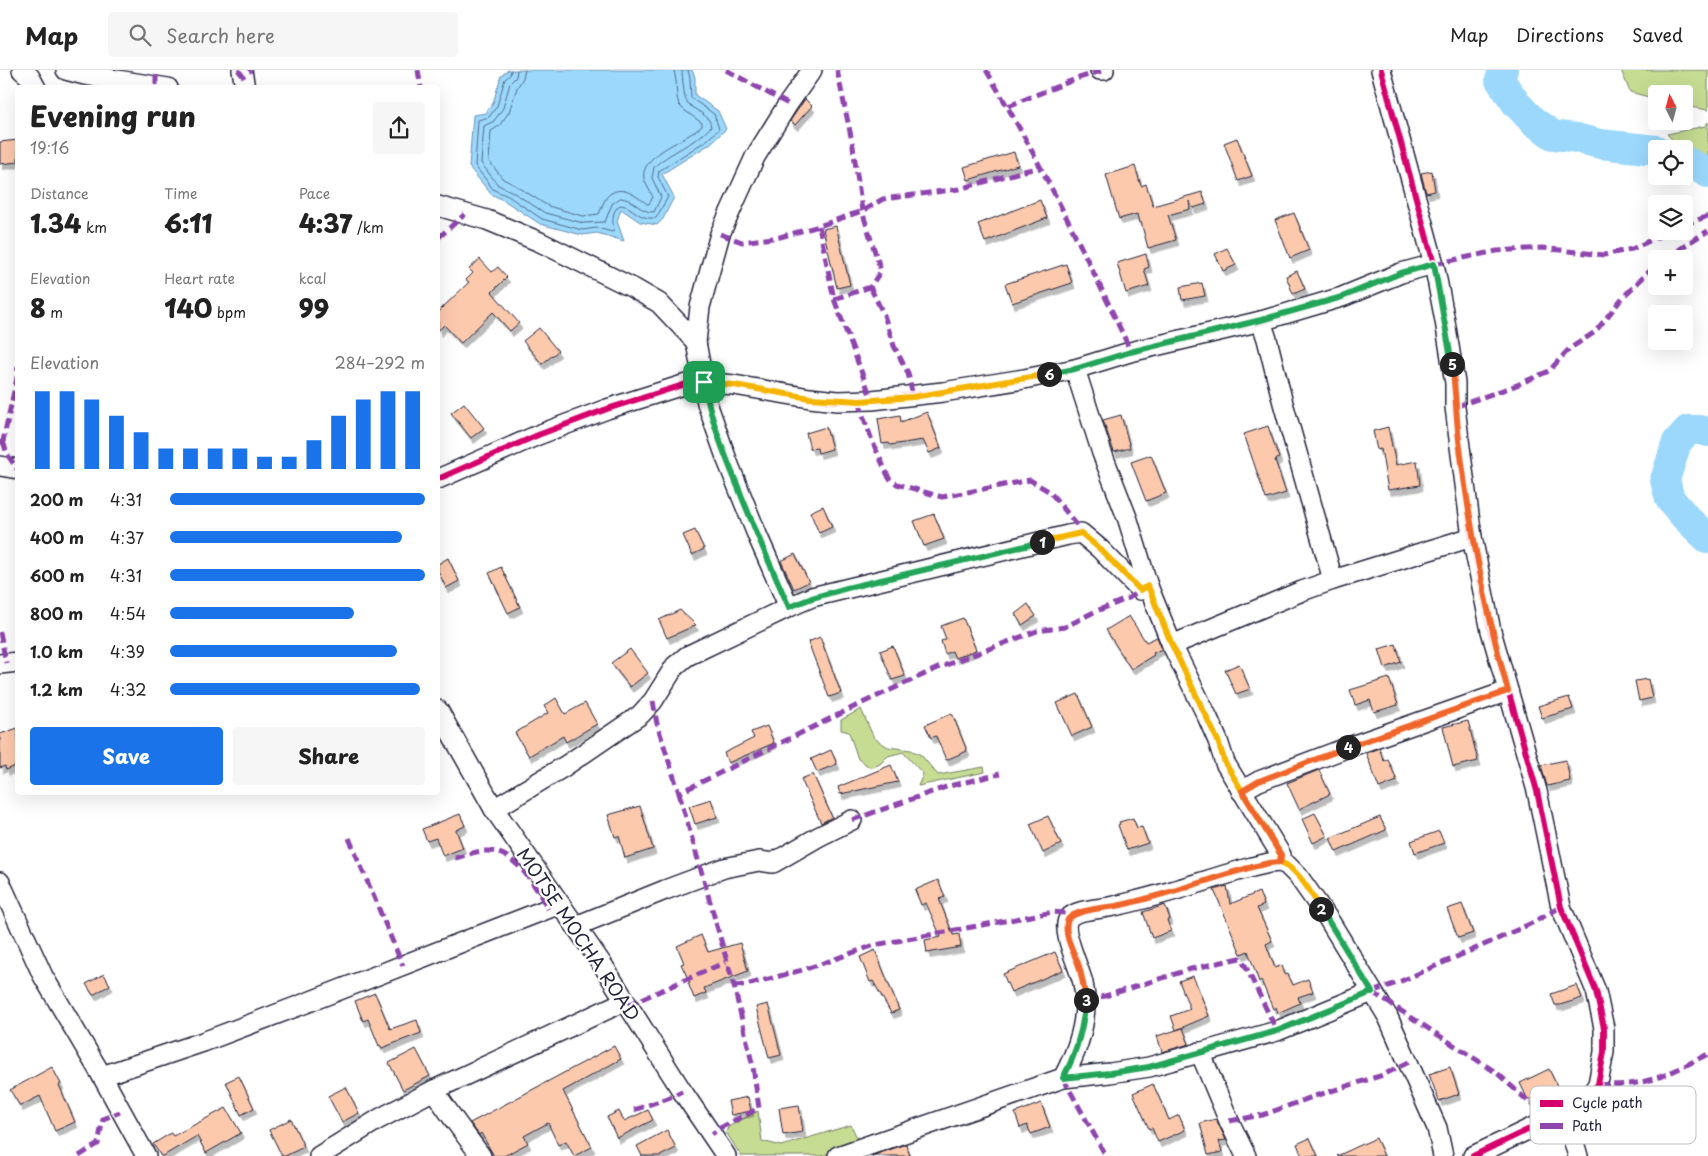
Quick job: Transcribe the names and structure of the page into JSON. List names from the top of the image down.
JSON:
{
  "streets": {
    "street": ["MOTSE MOCHA ROAD"]
  },
  "legend": ["Cycle path", "Path"],
  "north": "top",
  "page": {
    "header": "Map",
    "search": "Search here",
    "nav": ["Map", "Directions", "Saved"],
    "map_buttons": ["+", "−"],
    "heading": ["Evening run", "19:16"],
    "stats": [
      ["Distance", "1.34 km"],
      ["Time", "6:11"],
      ["Pace", "4:37 /km"],
      ["Elevation", "8 m"],
      ["Heart rate", "140 bpm"],
      ["kcal", "99"]
    ],
    "chart": ["Elevation", "284–292 m"],
    "pins": [
      "5",
      "6",
      "1",
      "4",
      "2",
      "3"
    ],
    "list": [
      {
        "name": "200 m",
        "note": "4:31"
      },
      {
        "name": "400 m",
        "note": "4:37"
      },
      {
        "name": "600 m",
        "note": "4:31"
      },
      {
        "name": "800 m",
        "note": "4:54"
      },
      {
        "name": "1.0 km",
        "note": "4:39"
      },
      {
        "name": "1.2 km",
        "note": "4:32"
      }
    ],
    "buttons": ["Save", "Share"]
  }
}
